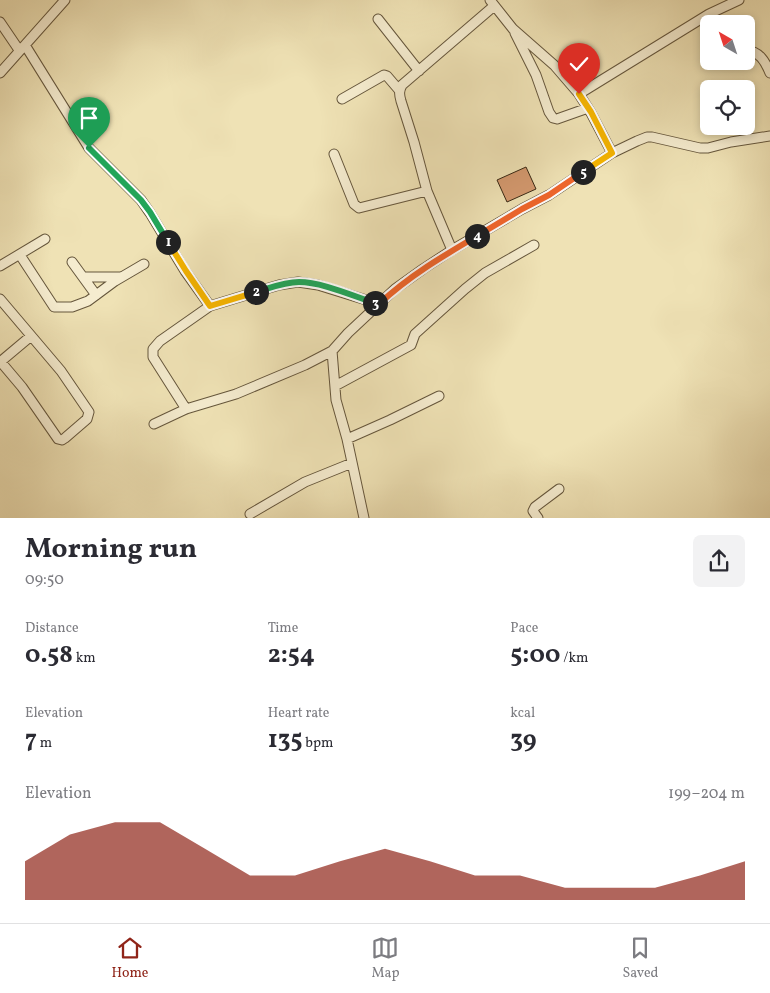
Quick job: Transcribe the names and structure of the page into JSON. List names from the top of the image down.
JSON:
{
  "north": "top left",
  "page": {
    "pins": [
      "5",
      "4",
      "1",
      "2",
      "3"
    ],
    "heading": ["Morning run", "09:50"],
    "stats": [
      ["Distance", "0.58 km"],
      ["Time", "2:54"],
      ["Pace", "5:00 /km"],
      ["Elevation", "7 m"],
      ["Heart rate", "135 bpm"],
      ["kcal", "39"]
    ],
    "chart": ["Elevation", "199–204 m"],
    "tabs": ["Home", "Map", "Saved"]
  }
}
